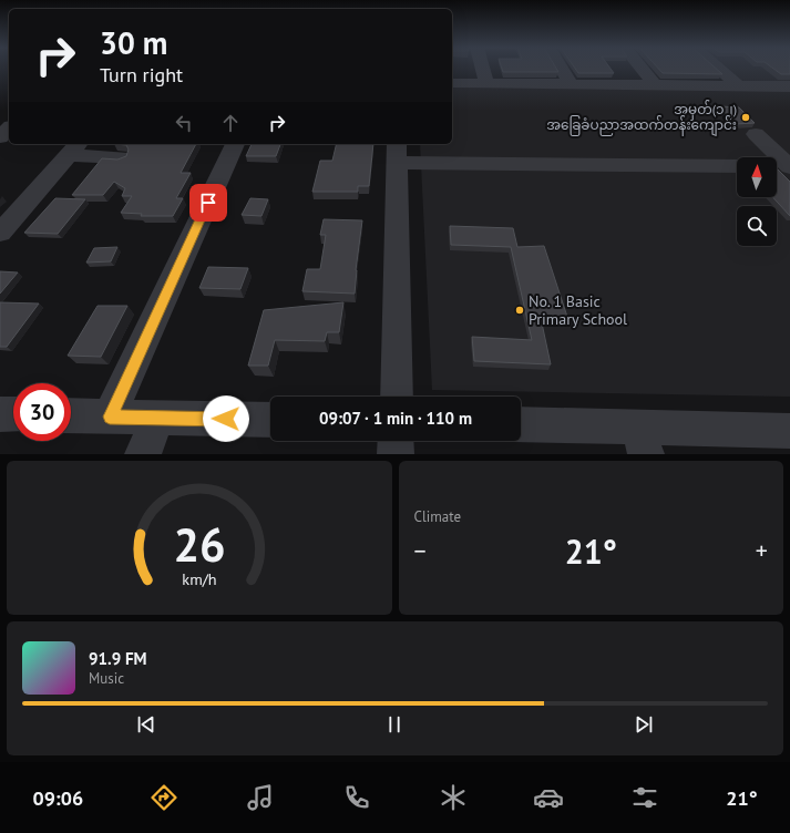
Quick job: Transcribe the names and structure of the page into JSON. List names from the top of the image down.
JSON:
{
  "places": ["အမှတ်(၁၂) အခြေခံပညာအထက်တန်းကျောင်း", "No. 1 Basic Primary School"],
  "north": "top",
  "page": {
    "turn": ["30 m", "Turn right"],
    "limit": "30",
    "trip": "09:07 · 1 min · 110 m",
    "tile": "Climate",
    "heat": ["−", "21°", "+"],
    "song": ["91.9 FM", "Music"],
    "tabs": ["09:06", "21°"],
    "gauge": ["26", "km/h"]
  }
}
